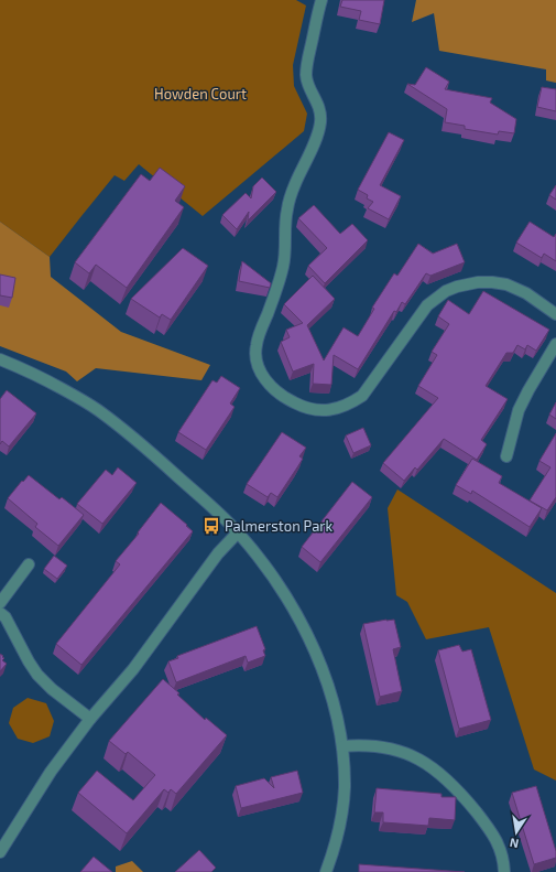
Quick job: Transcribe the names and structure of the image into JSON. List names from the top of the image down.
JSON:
{
  "parks": ["Howden Court"],
  "places": {
    "bus stop": ["Palmerston Park"]
  },
  "north": "bottom"
}
